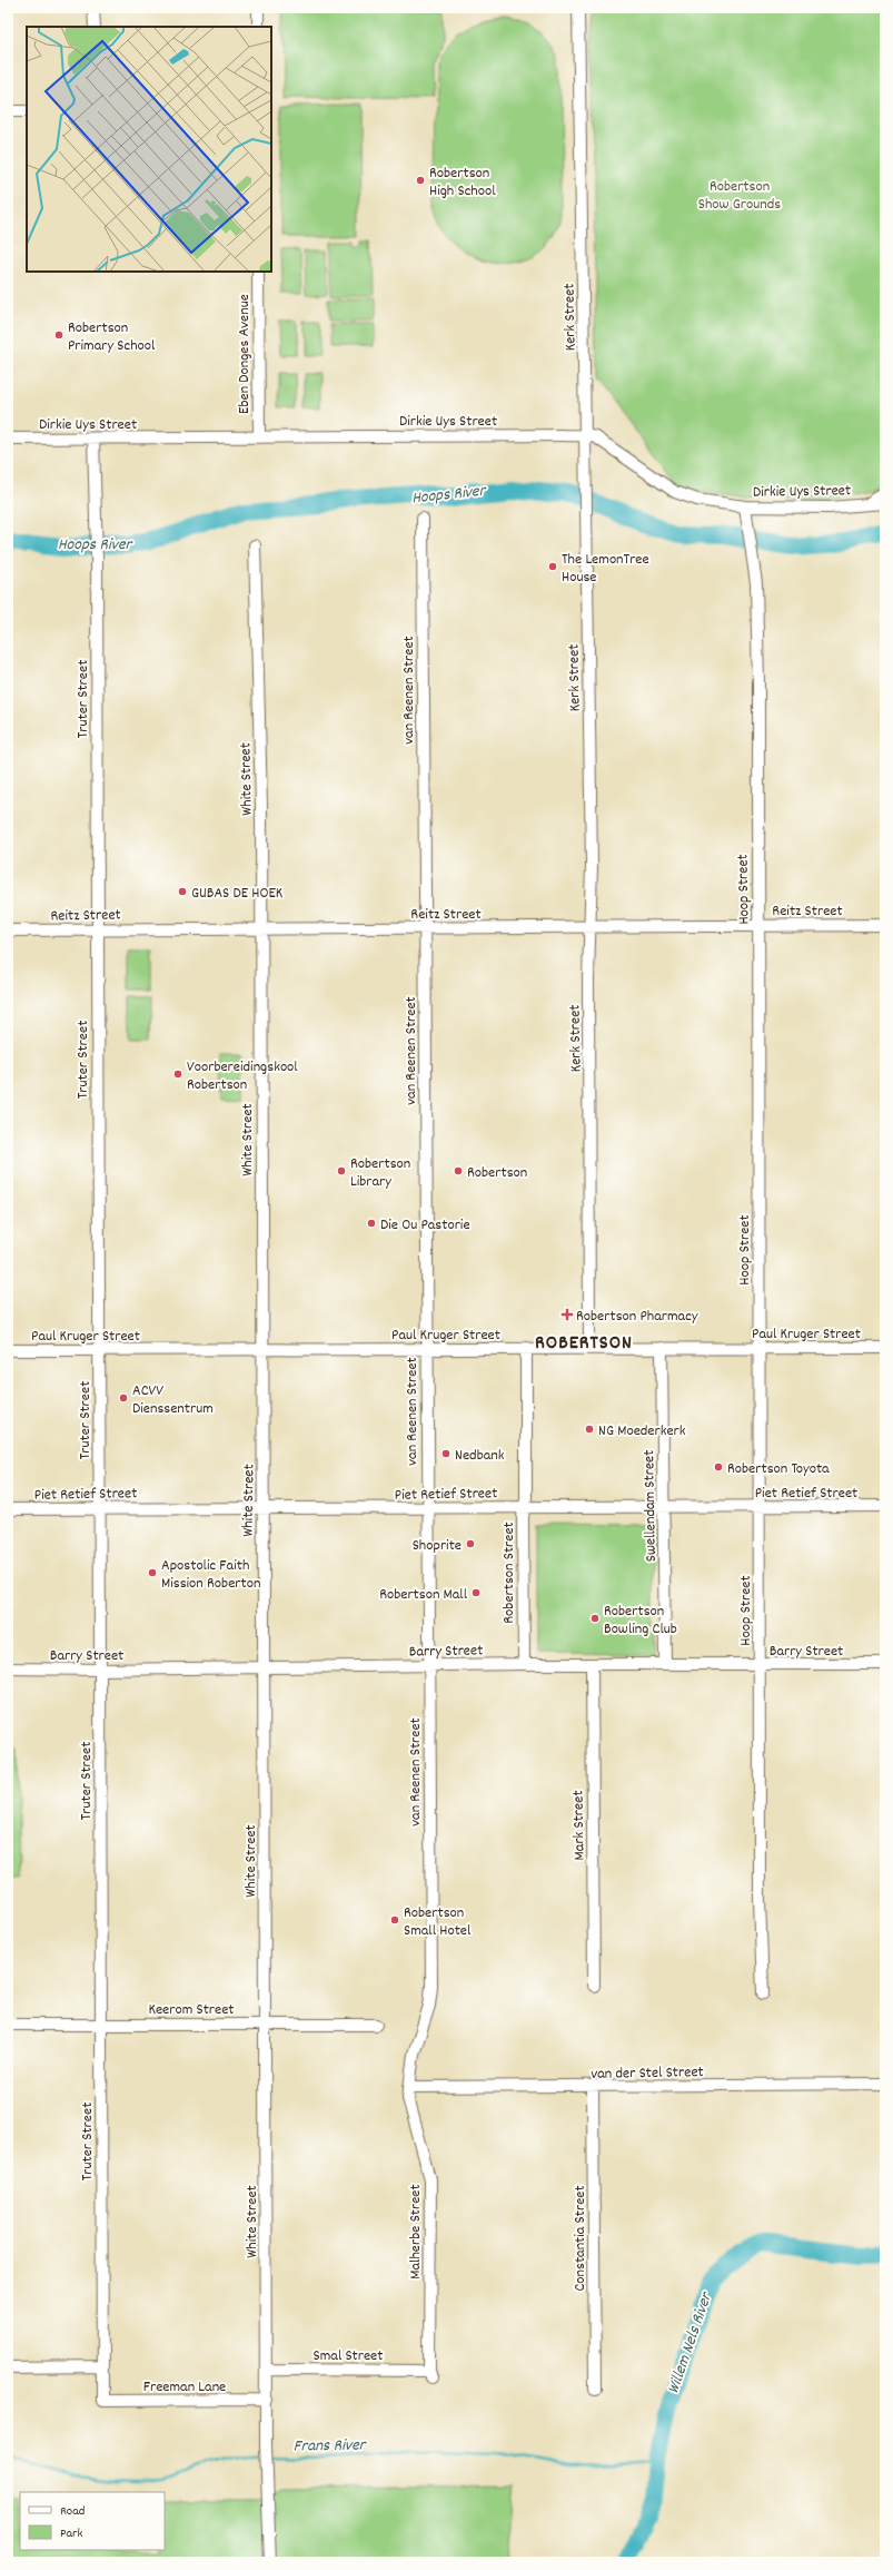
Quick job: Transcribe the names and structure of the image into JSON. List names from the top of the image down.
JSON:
{
  "streets": {
    "street": [
      "Kerk Street",
      "Eben Donges Avenue",
      "Dirkie Uys Street",
      "van Reenen Street",
      "Truter Street",
      "White Street",
      "Hoop Street",
      "Reitz Street",
      "Paul Kruger Street",
      "Piet Retief Street",
      "Swellendam Street",
      "Robertson Street",
      "Barry Street",
      "Mark Street",
      "Keerom Street",
      "van der Stel Street",
      "Malherbe Street",
      "Constantia Street",
      "Smal Street",
      "Freeman Lane"
    ]
  },
  "crossings": [
    ["Kerk Street", "Dirkie Uys Street"],
    ["Kerk Street", "Reitz Street"],
    ["Kerk Street", "Paul Kruger Street"],
    ["Eben Donges Avenue", "Dirkie Uys Street"],
    ["Dirkie Uys Street", "Truter Street"],
    ["Dirkie Uys Street", "Hoop Street"],
    ["van Reenen Street", "Reitz Street"],
    ["van Reenen Street", "Paul Kruger Street"],
    ["van Reenen Street", "Piet Retief Street"],
    ["van Reenen Street", "Barry Street"],
    ["van Reenen Street", "van der Stel Street"],
    ["van Reenen Street", "Malherbe Street"],
    ["Truter Street", "Reitz Street"],
    ["Truter Street", "Paul Kruger Street"],
    ["Truter Street", "Piet Retief Street"],
    ["Truter Street", "Barry Street"],
    ["Truter Street", "Keerom Street"],
    ["Truter Street", "Freeman Lane"],
    ["White Street", "Reitz Street"],
    ["White Street", "Paul Kruger Street"],
    ["White Street", "Piet Retief Street"],
    ["White Street", "Barry Street"],
    ["White Street", "Keerom Street"],
    ["White Street", "Smal Street"],
    ["White Street", "Freeman Lane"],
    ["Hoop Street", "Reitz Street"],
    ["Hoop Street", "Paul Kruger Street"],
    ["Hoop Street", "Piet Retief Street"],
    ["Hoop Street", "Barry Street"],
    ["Paul Kruger Street", "Swellendam Street"],
    ["Paul Kruger Street", "Robertson Street"],
    ["Piet Retief Street", "Swellendam Street"],
    ["Piet Retief Street", "Robertson Street"],
    ["Swellendam Street", "Barry Street"],
    ["Robertson Street", "Barry Street"],
    ["Barry Street", "Mark Street"],
    ["van der Stel Street", "Malherbe Street"],
    ["van der Stel Street", "Constantia Street"],
    ["Malherbe Street", "Smal Street"]
  ],
  "districts": ["ROBERTSON"],
  "water": ["Hoops River", "Willem Nels River", "Frans River"],
  "parks": ["Robertson Show Grounds"],
  "places": {
    "other": [
      "Robertson High School",
      "Robertson Primary School",
      "The LemonTree House",
      "GUBAS DE HOEK",
      "Voorbereidingskool Robertson",
      "Robertson Library",
      "Robertson",
      "Die Ou Pastorie",
      "ACVV Dienssentrum",
      "NG Moederkerk",
      "Nedbank",
      "Robertson Toyota",
      "Shoprite",
      "Apostolic Faith Mission Roberton",
      "Robertson Mall",
      "Robertson Bowling Club",
      "Robertson Small Hotel"
    ],
    "health": ["Robertson Pharmacy"]
  },
  "legend": ["Road", "Park"]
}
